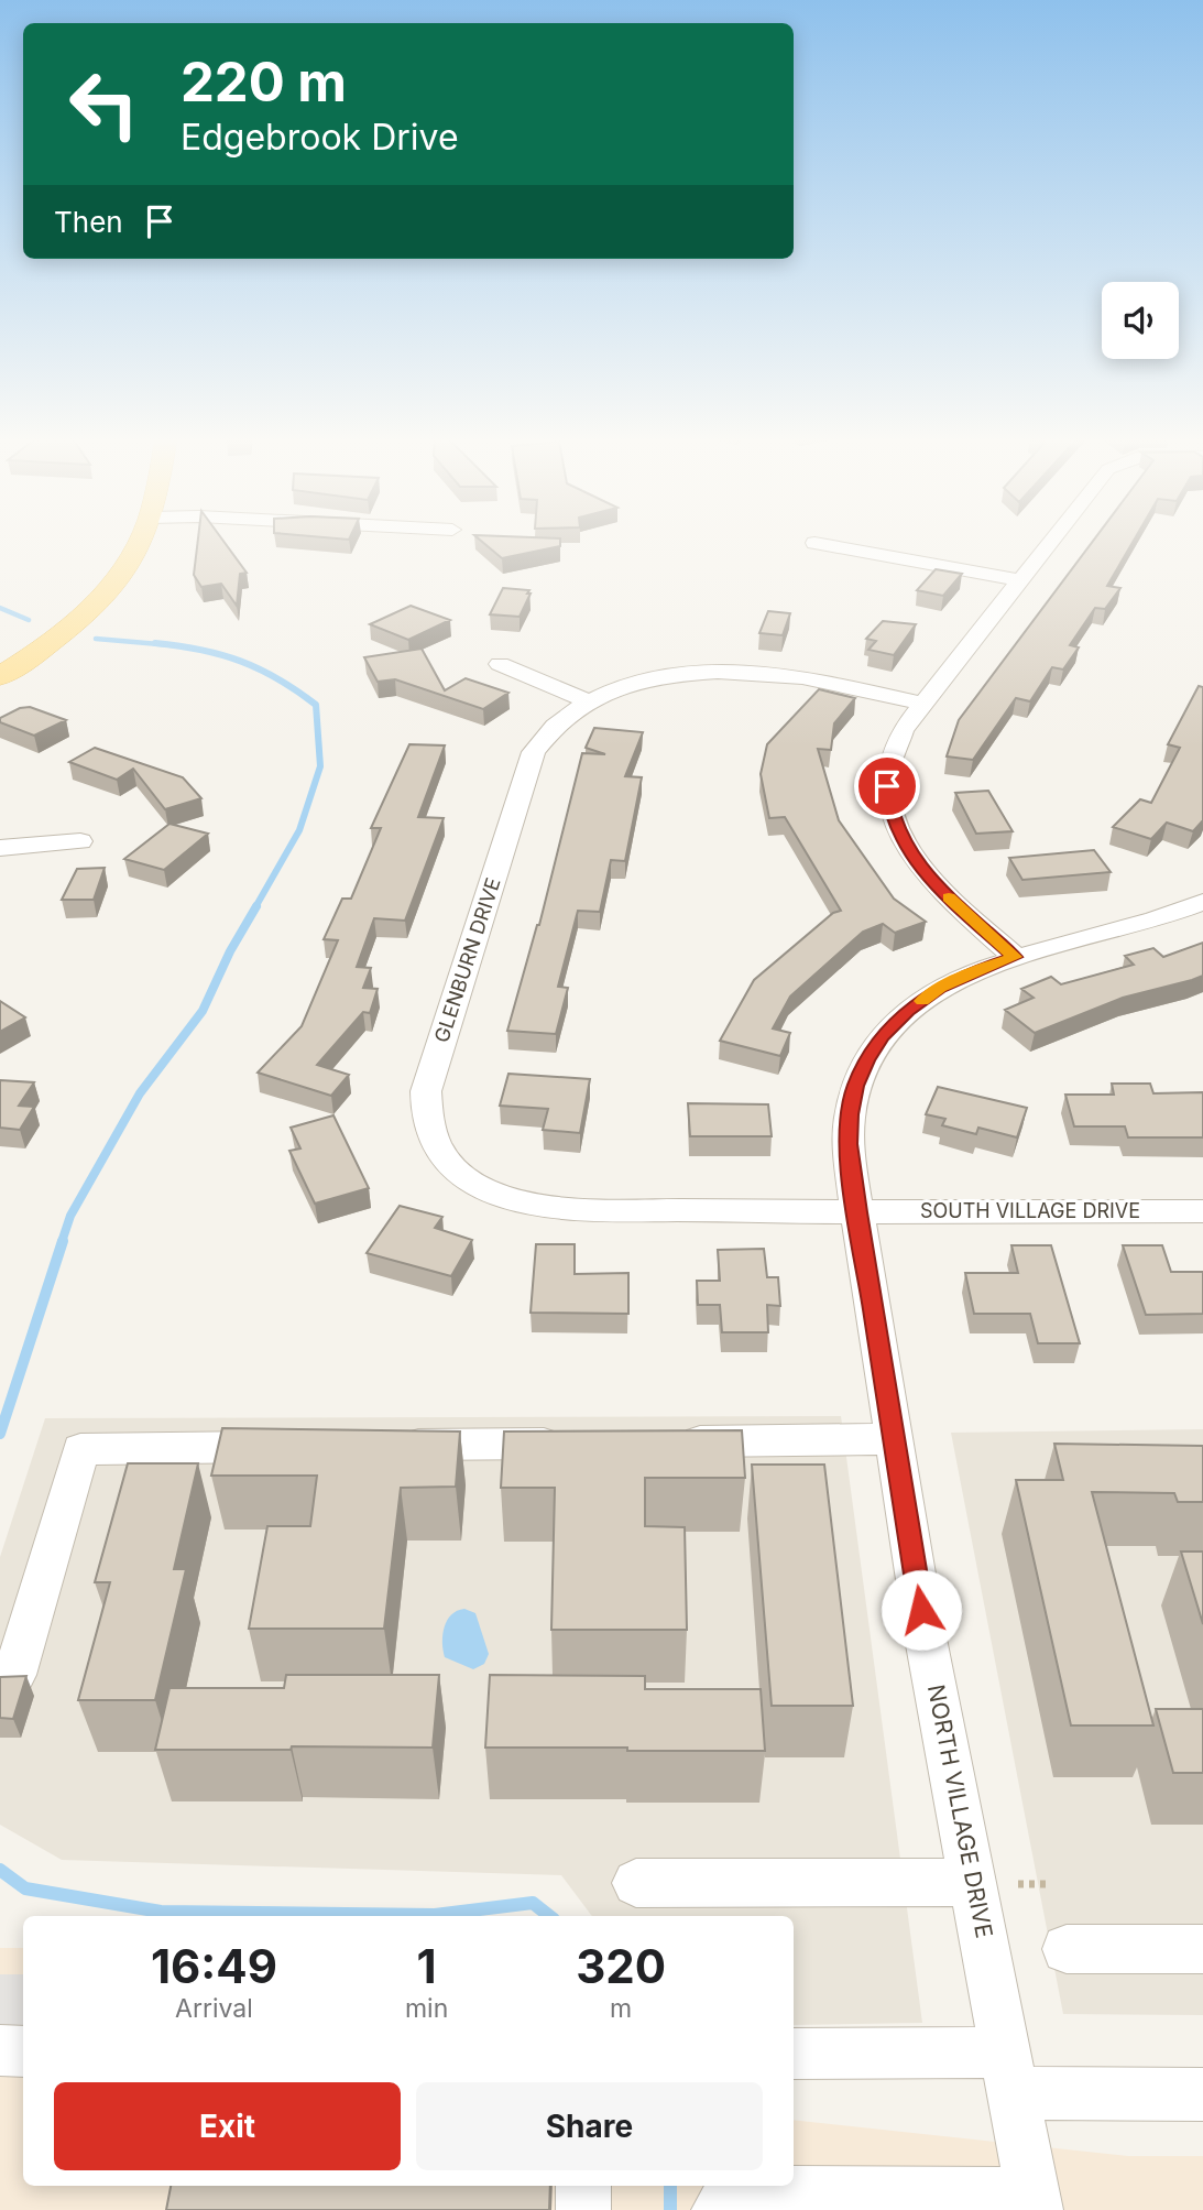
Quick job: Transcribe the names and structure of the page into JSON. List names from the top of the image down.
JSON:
{
  "streets": {
    "street": ["GLENBURN DRIVE", "SOUTH VILLAGE DRIVE", "NORTH VILLAGE DRIVE"]
  },
  "crossings": [
    ["GLENBURN DRIVE", "SOUTH VILLAGE DRIVE"],
    ["GLENBURN DRIVE", "NORTH VILLAGE DRIVE"],
    ["SOUTH VILLAGE DRIVE", "NORTH VILLAGE DRIVE"]
  ],
  "page": {
    "turn": ["220 m", "Edgebrook Drive"],
    "then": "Then",
    "eta": [
      "16:49",
      "Arrival",
      "1",
      "min",
      "320",
      "m"
    ],
    "buttons": ["Exit", "Share"]
  }
}
